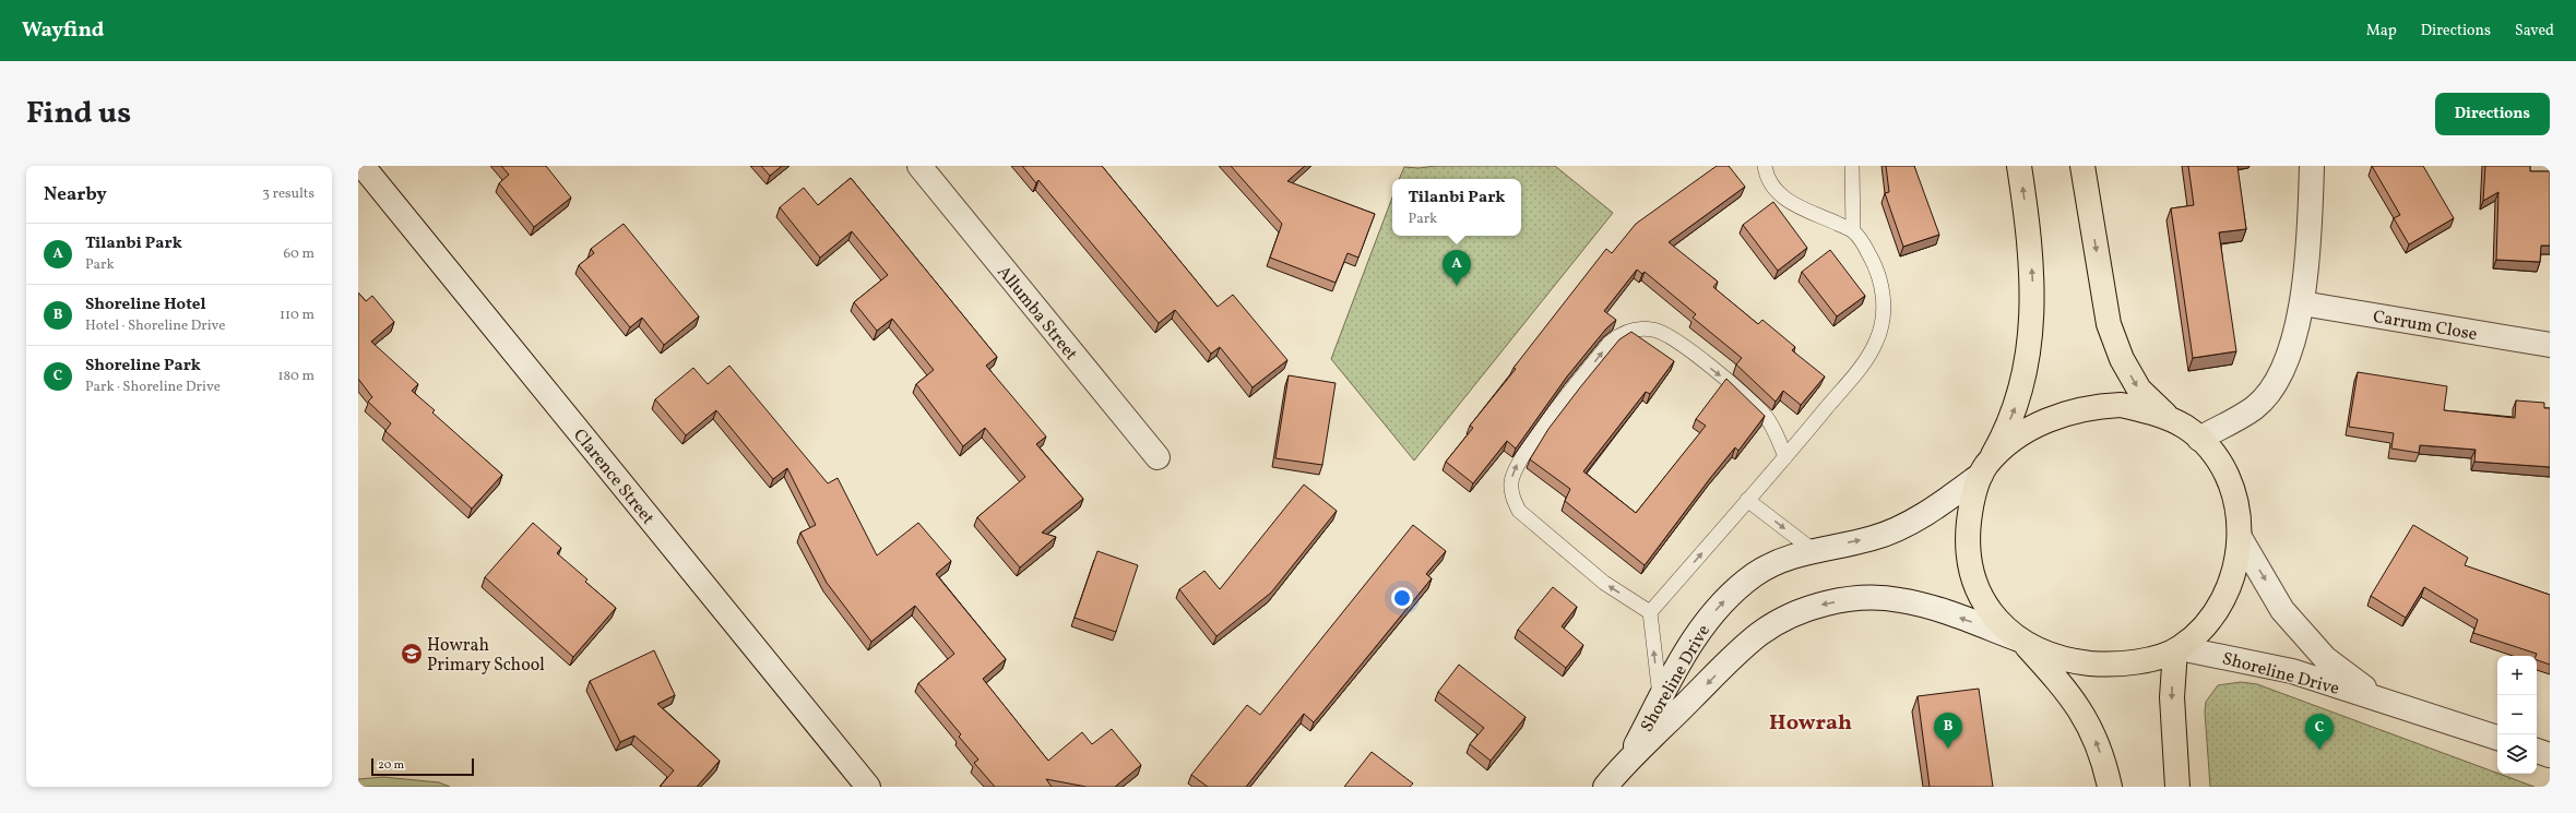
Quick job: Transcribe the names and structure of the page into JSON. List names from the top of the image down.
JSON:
{
  "streets": {
    "main road": [
      "Allumba Street",
      "Carrum Close",
      "Clarence Street",
      "Shoreline Drive"
    ]
  },
  "districts": ["Howrah"],
  "places": {
    "school or university": ["Howrah Primary School"]
  },
  "scale_bar": "20 m",
  "page": {
    "header": "Wayfind",
    "nav": ["Map", "Directions", "Saved"],
    "title": "Find us",
    "buttons": "Directions",
    "heading": ["Nearby", "3 results"],
    "popup": ["Tilanbi Park", "Park"],
    "list": [
      {
        "mark": "A",
        "name": "Tilanbi Park",
        "note": "Park",
        "value": "60 m"
      },
      {
        "mark": "B",
        "name": "Shoreline Hotel",
        "note": "Hotel · Shoreline Drive",
        "value": "110 m"
      },
      {
        "mark": "C",
        "name": "Shoreline Park",
        "note": "Park · Shoreline Drive",
        "value": "180 m"
      }
    ],
    "pins": ["A", "B", "C"],
    "map_buttons": ["+", "−"],
    "scale": "20 m"
  }
}
